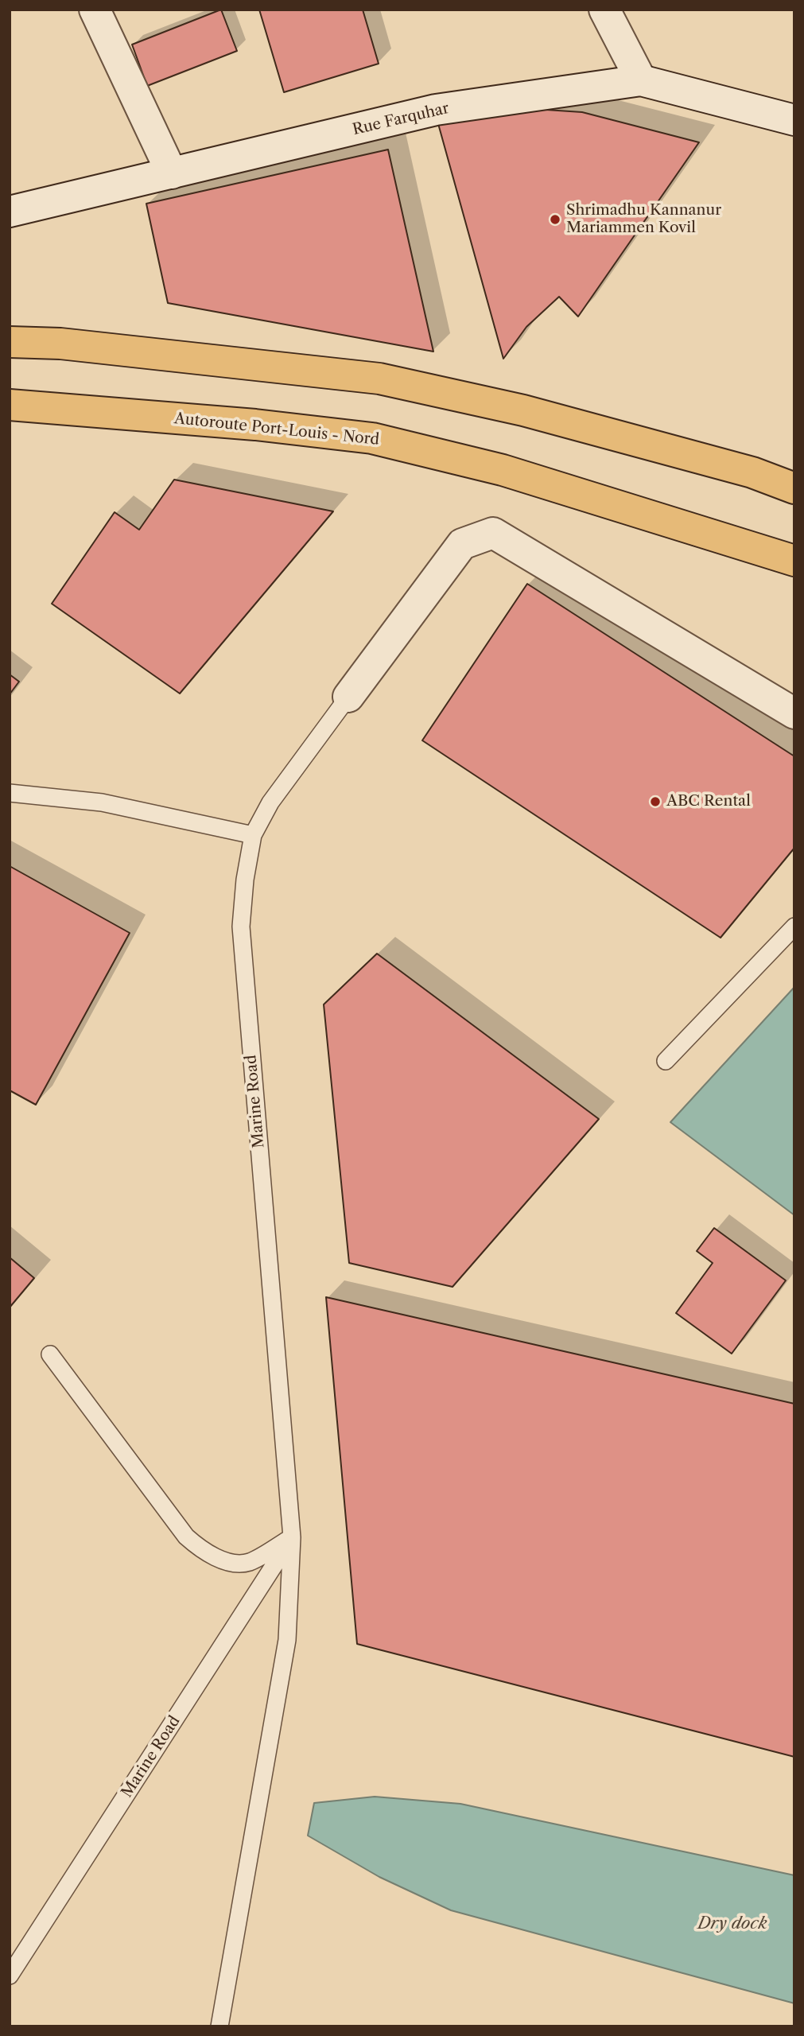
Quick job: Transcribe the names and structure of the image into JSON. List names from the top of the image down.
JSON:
{
  "streets": {
    "highway": ["Autoroute Port-Louis - Nord"],
    "street": ["Rue Farquhar"],
    "lane": ["Marine Road"]
  },
  "water": ["Dry dock"],
  "places": ["Shrimadhu Kannanur Mariammen Kovil", "ABC Rental"]
}
